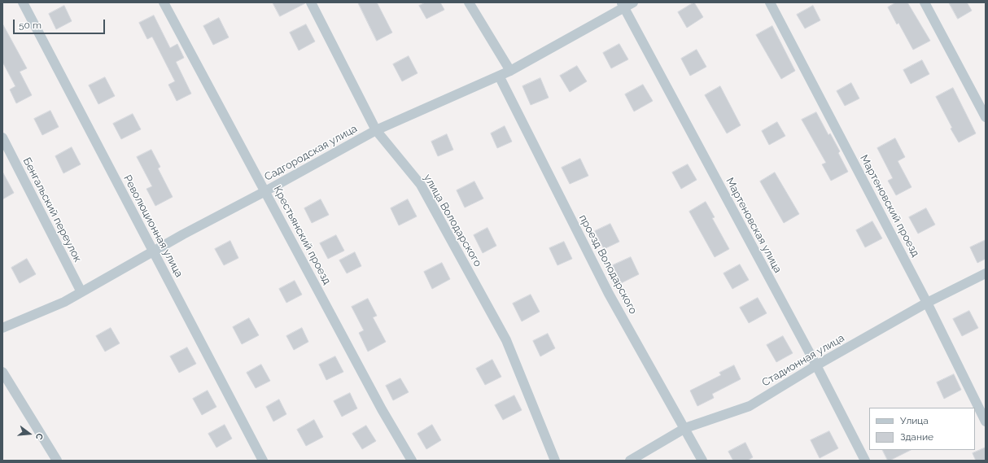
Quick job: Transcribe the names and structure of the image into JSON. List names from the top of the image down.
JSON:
{
  "streets": {
    "street": [
      "Садгородская улица",
      "Мартеновский проезд",
      "Бенгальский переулок",
      "улица Володарского",
      "Мартеновская улица",
      "Революционная улица",
      "Крестьянский проезд",
      "проезд Володарского",
      "Стадионная улица"
    ]
  },
  "crossings": [
    ["Садгородская улица", "Бенгальский переулок"],
    ["Садгородская улица", "улица Володарского"],
    ["Садгородская улица", "Мартеновская улица"],
    ["Садгородская улица", "Революционная улица"],
    ["Садгородская улица", "Крестьянский проезд"],
    ["Садгородская улица", "проезд Володарского"],
    ["Мартеновский проезд", "Стадионная улица"],
    ["Мартеновская улица", "Стадионная улица"],
    ["проезд Володарского", "Стадионная улица"]
  ],
  "legend": ["Улица", "Здание"],
  "scale_bar": "50 m",
  "north": "right"
}
